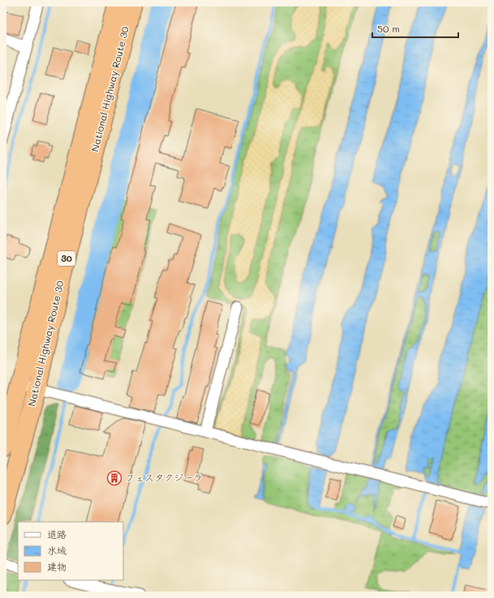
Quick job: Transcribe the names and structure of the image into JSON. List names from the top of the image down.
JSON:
{
  "streets": {
    "highway": ["National Highway Route 30", "30"]
  },
  "places": {
    "building": ["フェスタクジーラ"]
  },
  "legend": ["道路", "水域", "建物"],
  "scale_bar": "50 m"
}
